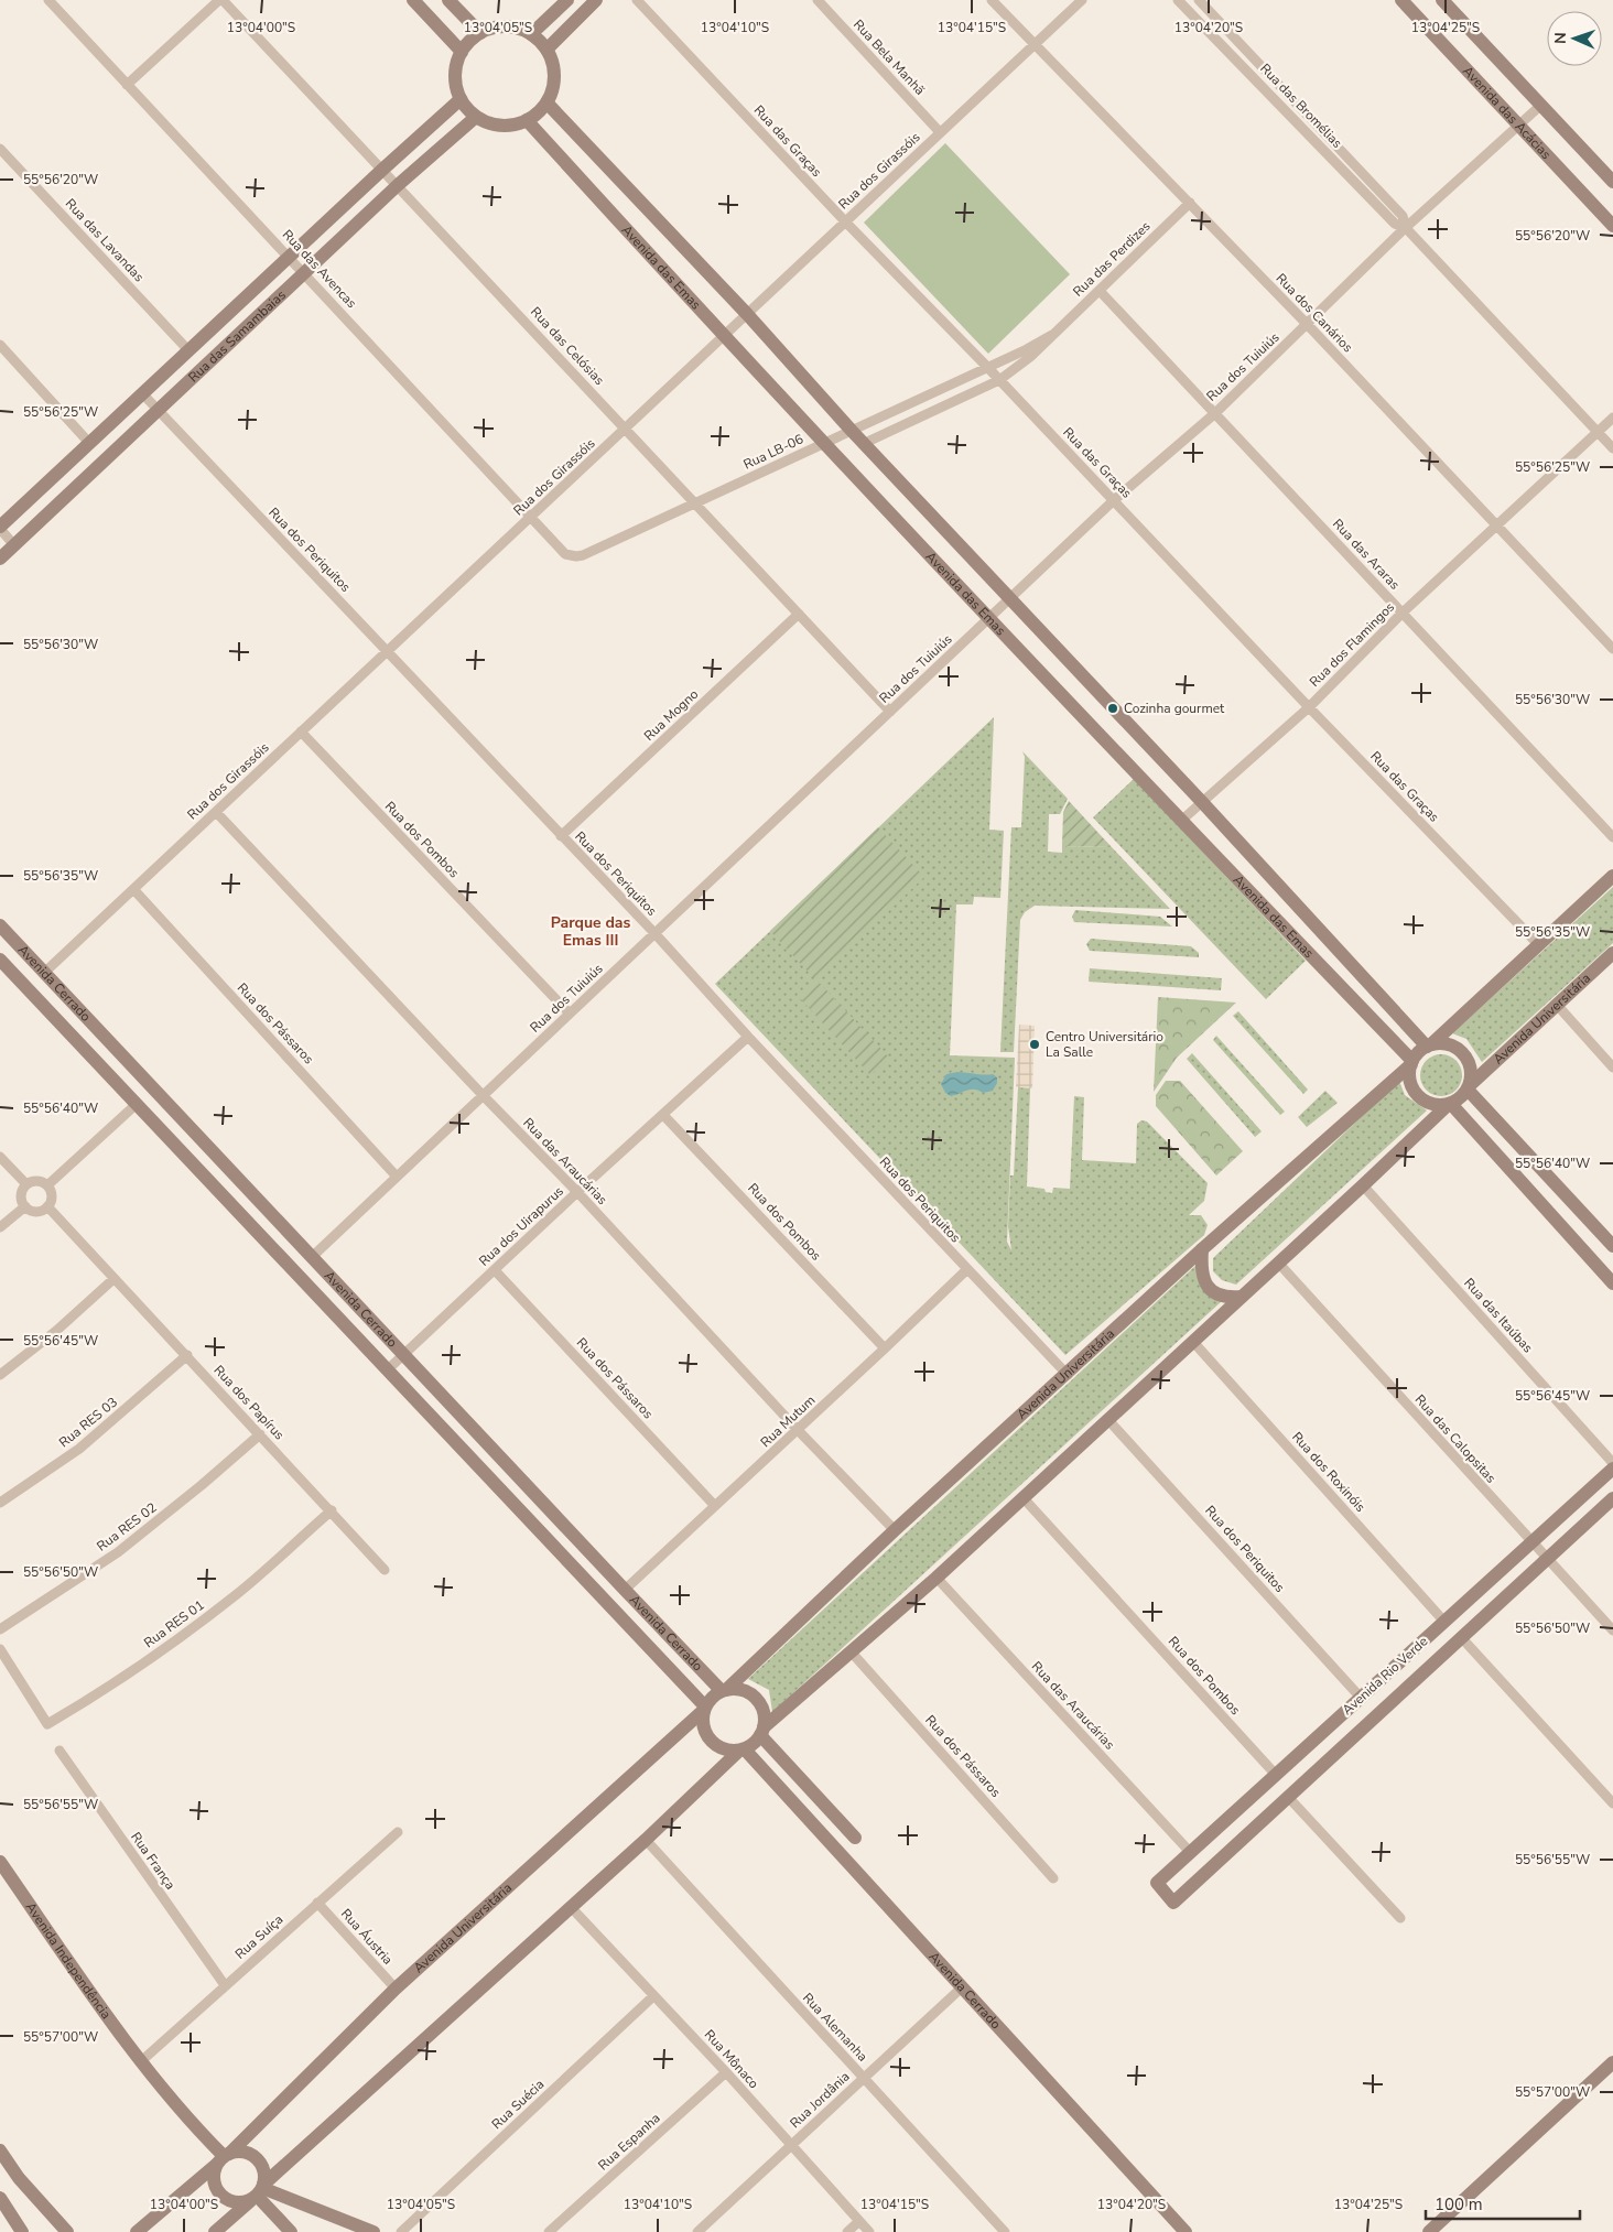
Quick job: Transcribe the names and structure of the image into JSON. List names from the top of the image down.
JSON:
{
  "streets": {
    "street": [
      "Rua Bela Manhã",
      "Rua das Bromélias",
      "Avenida das Acácias",
      "Rua das Graças",
      "Rua dos Girassóis",
      "Rua das Lavandas",
      "Rua das Perdizes",
      "Rua das Avencas",
      "Avenida das Emas",
      "Rua dos Canários",
      "Rua das Samambaias",
      "Rua das Celósias",
      "Rua dos Tuiuiús",
      "Rua LB-06",
      "Rua dos Periquitos",
      "Rua das Araras",
      "Rua dos Flamingos",
      "Rua Mogno",
      "Rua dos Pombos",
      "Avenida Cerrado",
      "Avenida Universitária",
      "Rua dos Pássaros",
      "Rua das Araucárias",
      "Rua dos Uirapurus",
      "Rua das Itaúbas",
      "Rua dos Papírus",
      "Rua Mutum",
      "Rua RES 03",
      "Rua das Calopsitas",
      "Rua dos Roxinóis",
      "Rua RES 02",
      "Rua RES 01",
      "Avenida Rio Verde",
      "Rua França",
      "Rua Suíça",
      "Rua Áustria",
      "Avenida Independência",
      "Rua Alemanha",
      "Rua Mônaco",
      "Rua Jordânia",
      "Rua Suécia",
      "Rua Espanha"
    ]
  },
  "crossings": [
    ["Rua Bela Manhã", "Rua dos Girassóis"],
    ["Rua das Bromélias", "Rua dos Tuiuiús"],
    ["Rua das Bromélias", "Rua dos Flamingos"],
    ["Avenida das Acácias", "Rua dos Tuiuiús"],
    ["Rua das Graças", "Rua dos Girassóis"],
    ["Rua das Graças", "Rua das Perdizes"],
    ["Rua das Graças", "Rua dos Tuiuiús"],
    ["Rua das Graças", "Rua LB-06"],
    ["Rua das Graças", "Rua dos Flamingos"],
    ["Rua dos Girassóis", "Rua das Avencas"],
    ["Rua dos Girassóis", "Avenida das Emas"],
    ["Rua dos Girassóis", "Rua dos Canários"],
    ["Rua dos Girassóis", "Rua das Celósias"],
    ["Rua dos Girassóis", "Rua dos Periquitos"],
    ["Rua dos Girassóis", "Rua dos Pombos"],
    ["Rua dos Girassóis", "Avenida Cerrado"],
    ["Rua dos Girassóis", "Rua dos Pássaros"],
    ["Rua dos Girassóis", "Rua das Araucárias"],
    ["Rua das Lavandas", "Rua das Samambaias"],
    ["Rua das Perdizes", "Rua dos Canários"],
    ["Rua das Perdizes", "Rua LB-06"],
    ["Rua das Perdizes", "Rua das Araras"],
    ["Rua das Avencas", "Rua das Samambaias"],
    ["Rua das Avencas", "Rua LB-06"],
    ["Avenida das Emas", "Rua das Samambaias"],
    ["Avenida das Emas", "Rua dos Tuiuiús"],
    ["Avenida das Emas", "Rua LB-06"],
    ["Avenida das Emas", "Rua dos Flamingos"],
    ["Avenida das Emas", "Avenida Universitária"],
    ["Rua dos Canários", "Rua dos Tuiuiús"],
    ["Rua dos Canários", "Rua dos Flamingos"],
    ["Rua das Samambaias", "Rua das Celósias"],
    ["Rua das Samambaias", "Rua dos Periquitos"],
    ["Rua das Celósias", "Rua dos Tuiuiús"],
    ["Rua das Celósias", "Rua LB-06"],
    ["Rua das Celósias", "Rua Mogno"],
    ["Rua dos Tuiuiús", "Rua dos Periquitos"],
    ["Rua dos Tuiuiús", "Rua das Araras"],
    ["Rua dos Tuiuiús", "Rua dos Pombos"],
    ["Rua dos Tuiuiús", "Avenida Cerrado"],
    ["Rua dos Tuiuiús", "Rua dos Pássaros"],
    ["Rua dos Tuiuiús", "Rua das Araucárias"],
    ["Rua dos Periquitos", "Rua Mogno"],
    ["Rua dos Periquitos", "Avenida Universitária"],
    ["Rua dos Periquitos", "Rua dos Uirapurus"],
    ["Rua dos Periquitos", "Rua Mutum"],
    ["Rua dos Periquitos", "Avenida Rio Verde"],
    ["Rua das Araras", "Rua dos Flamingos"],
    ["Rua dos Pombos", "Rua dos Uirapurus"],
    ["Rua dos Pombos", "Rua Mutum"],
    ["Rua dos Pombos", "Avenida Rio Verde"],
    ["Avenida Cerrado", "Avenida Universitária"],
    ["Avenida Cerrado", "Rua dos Uirapurus"],
    ["Avenida Cerrado", "Rua Mutum"],
    ["Avenida Cerrado", "Rua Jordânia"],
    ["Avenida Universitária", "Rua das Araucárias"],
    ["Avenida Universitária", "Rua Áustria"],
    ["Avenida Universitária", "Avenida Independência"],
    ["Rua dos Pássaros", "Rua dos Uirapurus"],
    ["Rua dos Pássaros", "Rua Mutum"],
    ["Rua das Araucárias", "Rua dos Uirapurus"],
    ["Rua das Araucárias", "Rua Mutum"],
    ["Rua das Araucárias", "Avenida Rio Verde"],
    ["Rua dos Papírus", "Rua RES 03"],
    ["Rua dos Papírus", "Rua RES 02"],
    ["Rua dos Papírus", "Rua RES 01"],
    ["Rua das Calopsitas", "Avenida Rio Verde"],
    ["Rua dos Roxinóis", "Avenida Rio Verde"],
    ["Rua França", "Rua Suíça"],
    ["Rua Suíça", "Rua Áustria"],
    ["Rua Suíça", "Avenida Independência"],
    ["Rua Alemanha", "Rua Jordânia"],
    ["Rua Mônaco", "Rua Jordânia"],
    ["Rua Mônaco", "Rua Suécia"],
    ["Rua Mônaco", "Rua Espanha"]
  ],
  "districts": ["Parque das Emas III"],
  "places": ["Cozinha gourmet", "Centro Universitário La Salle"],
  "scale_bar": "100 m",
  "north": "left",
  "coordinates": [
    "13°04'00\"S",
    "13°04'05\"S",
    "13°04'10\"S",
    "13°04'15\"S",
    "13°04'20\"S",
    "13°04'25\"S",
    "55°56'20\"W",
    "55°56'25\"W",
    "55°56'30\"W",
    "55°56'35\"W",
    "55°56'40\"W",
    "55°56'45\"W",
    "55°56'50\"W",
    "55°56'55\"W",
    "55°57'00\"W"
  ]
}
